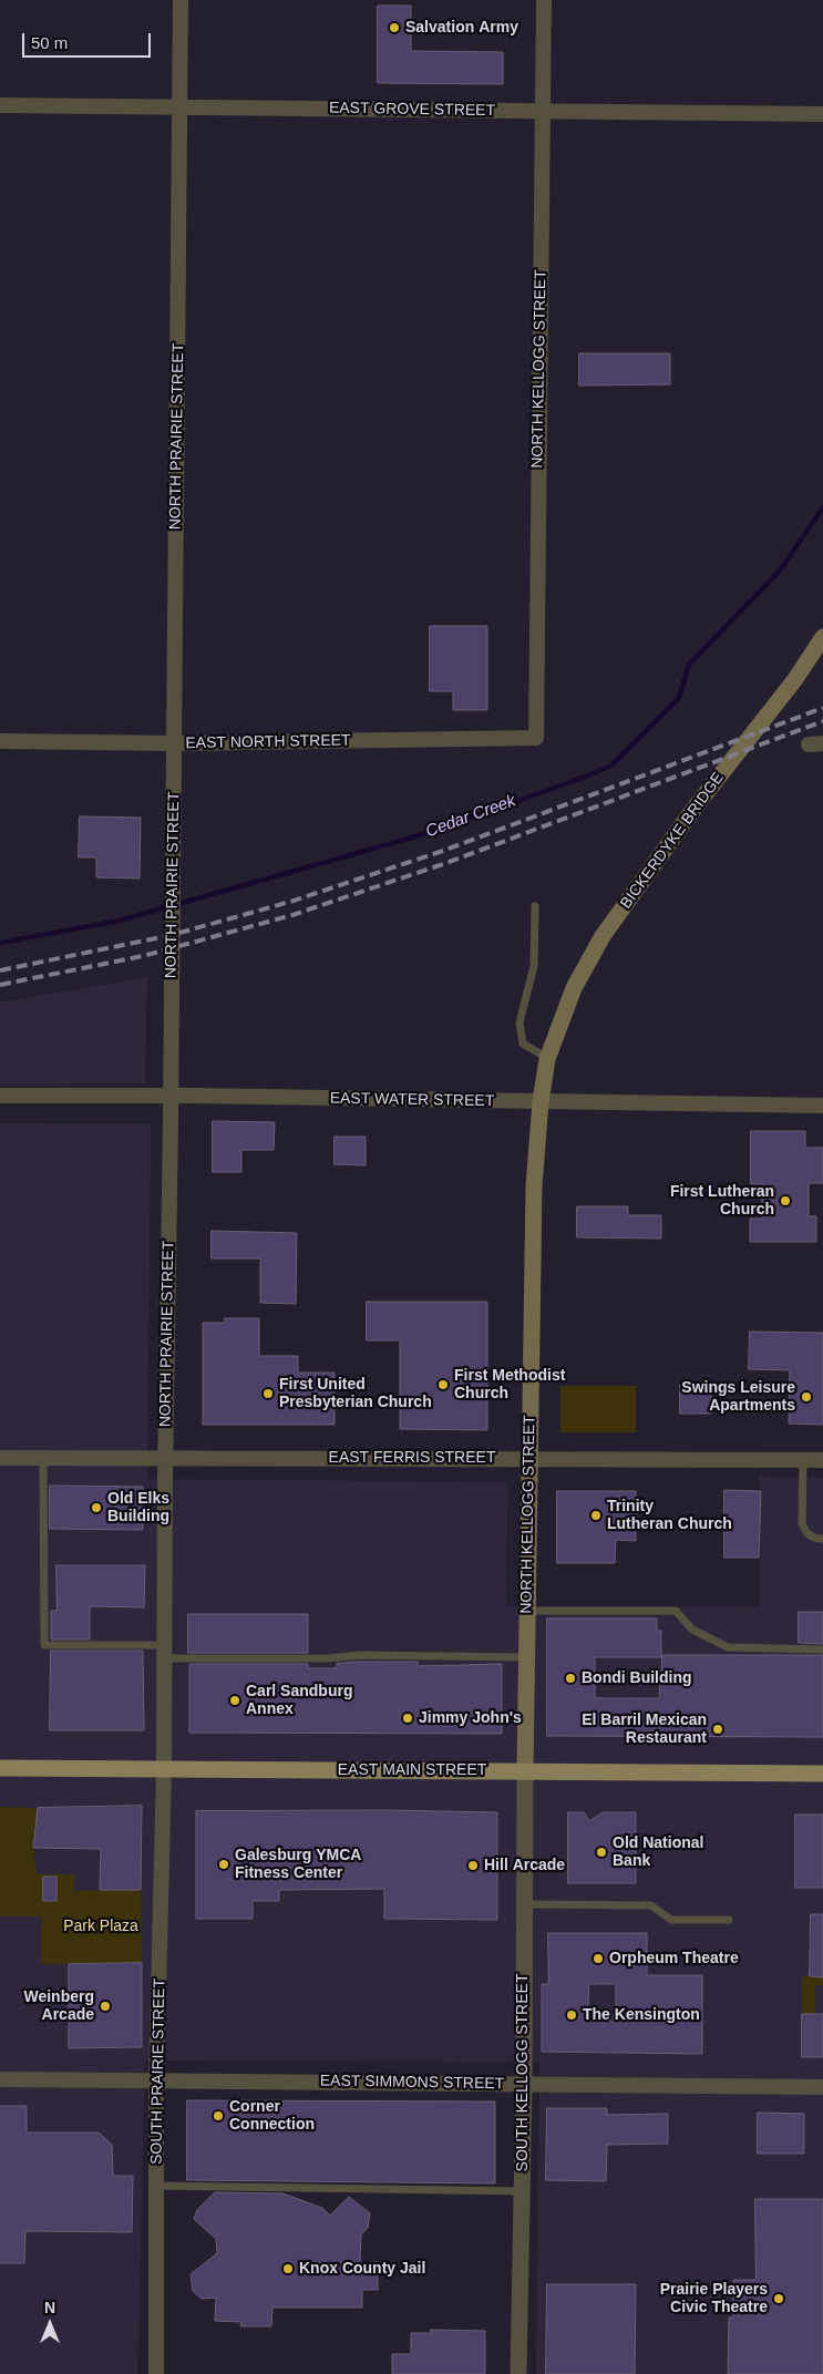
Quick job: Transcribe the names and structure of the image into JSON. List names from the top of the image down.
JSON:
{
  "streets": {
    "main road": ["NORTH KELLOGG STREET", "BICKERDYKE BRIDGE", "EAST MAIN STREET"],
    "street": [
      "EAST GROVE STREET",
      "NORTH PRAIRIE STREET",
      "EAST NORTH STREET",
      "EAST WATER STREET",
      "EAST FERRIS STREET",
      "SOUTH PRAIRIE STREET",
      "SOUTH KELLOGG STREET",
      "EAST SIMMONS STREET"
    ]
  },
  "crossings": [
    ["EAST GROVE STREET", "NORTH KELLOGG STREET"],
    ["EAST GROVE STREET", "NORTH PRAIRIE STREET"],
    ["NORTH KELLOGG STREET", "EAST NORTH STREET"],
    ["NORTH KELLOGG STREET", "BICKERDYKE BRIDGE"],
    ["NORTH KELLOGG STREET", "EAST WATER STREET"],
    ["NORTH KELLOGG STREET", "EAST FERRIS STREET"],
    ["NORTH KELLOGG STREET", "EAST MAIN STREET"],
    ["NORTH KELLOGG STREET", "SOUTH KELLOGG STREET"],
    ["NORTH PRAIRIE STREET", "EAST NORTH STREET"],
    ["NORTH PRAIRIE STREET", "EAST WATER STREET"],
    ["NORTH PRAIRIE STREET", "EAST FERRIS STREET"],
    ["NORTH PRAIRIE STREET", "EAST MAIN STREET"],
    ["NORTH PRAIRIE STREET", "SOUTH PRAIRIE STREET"],
    ["EAST MAIN STREET", "SOUTH PRAIRIE STREET"],
    ["EAST MAIN STREET", "SOUTH KELLOGG STREET"],
    ["SOUTH PRAIRIE STREET", "EAST SIMMONS STREET"],
    ["SOUTH KELLOGG STREET", "EAST SIMMONS STREET"]
  ],
  "water": ["Cedar Creek"],
  "parks": ["Park Plaza"],
  "places": [
    "Salvation Army",
    "First Lutheran Church",
    "First Methodist Church",
    "First United Presbyterian Church",
    "Swings Leisure Apartments",
    "Old Elks Building",
    "Trinity Lutheran Church",
    "Bondi Building",
    "Carl Sandburg Annex",
    "Jimmy John's",
    "El Barril Mexican Restaurant",
    "Old National Bank",
    "Galesburg YMCA Fitness Center",
    "Hill Arcade",
    "Orpheum Theatre",
    "Weinberg Arcade",
    "The Kensington",
    "Corner Connection",
    "Knox County Jail",
    "Prairie Players Civic Theatre"
  ],
  "scale_bar": "50 m",
  "north": "top"
}
